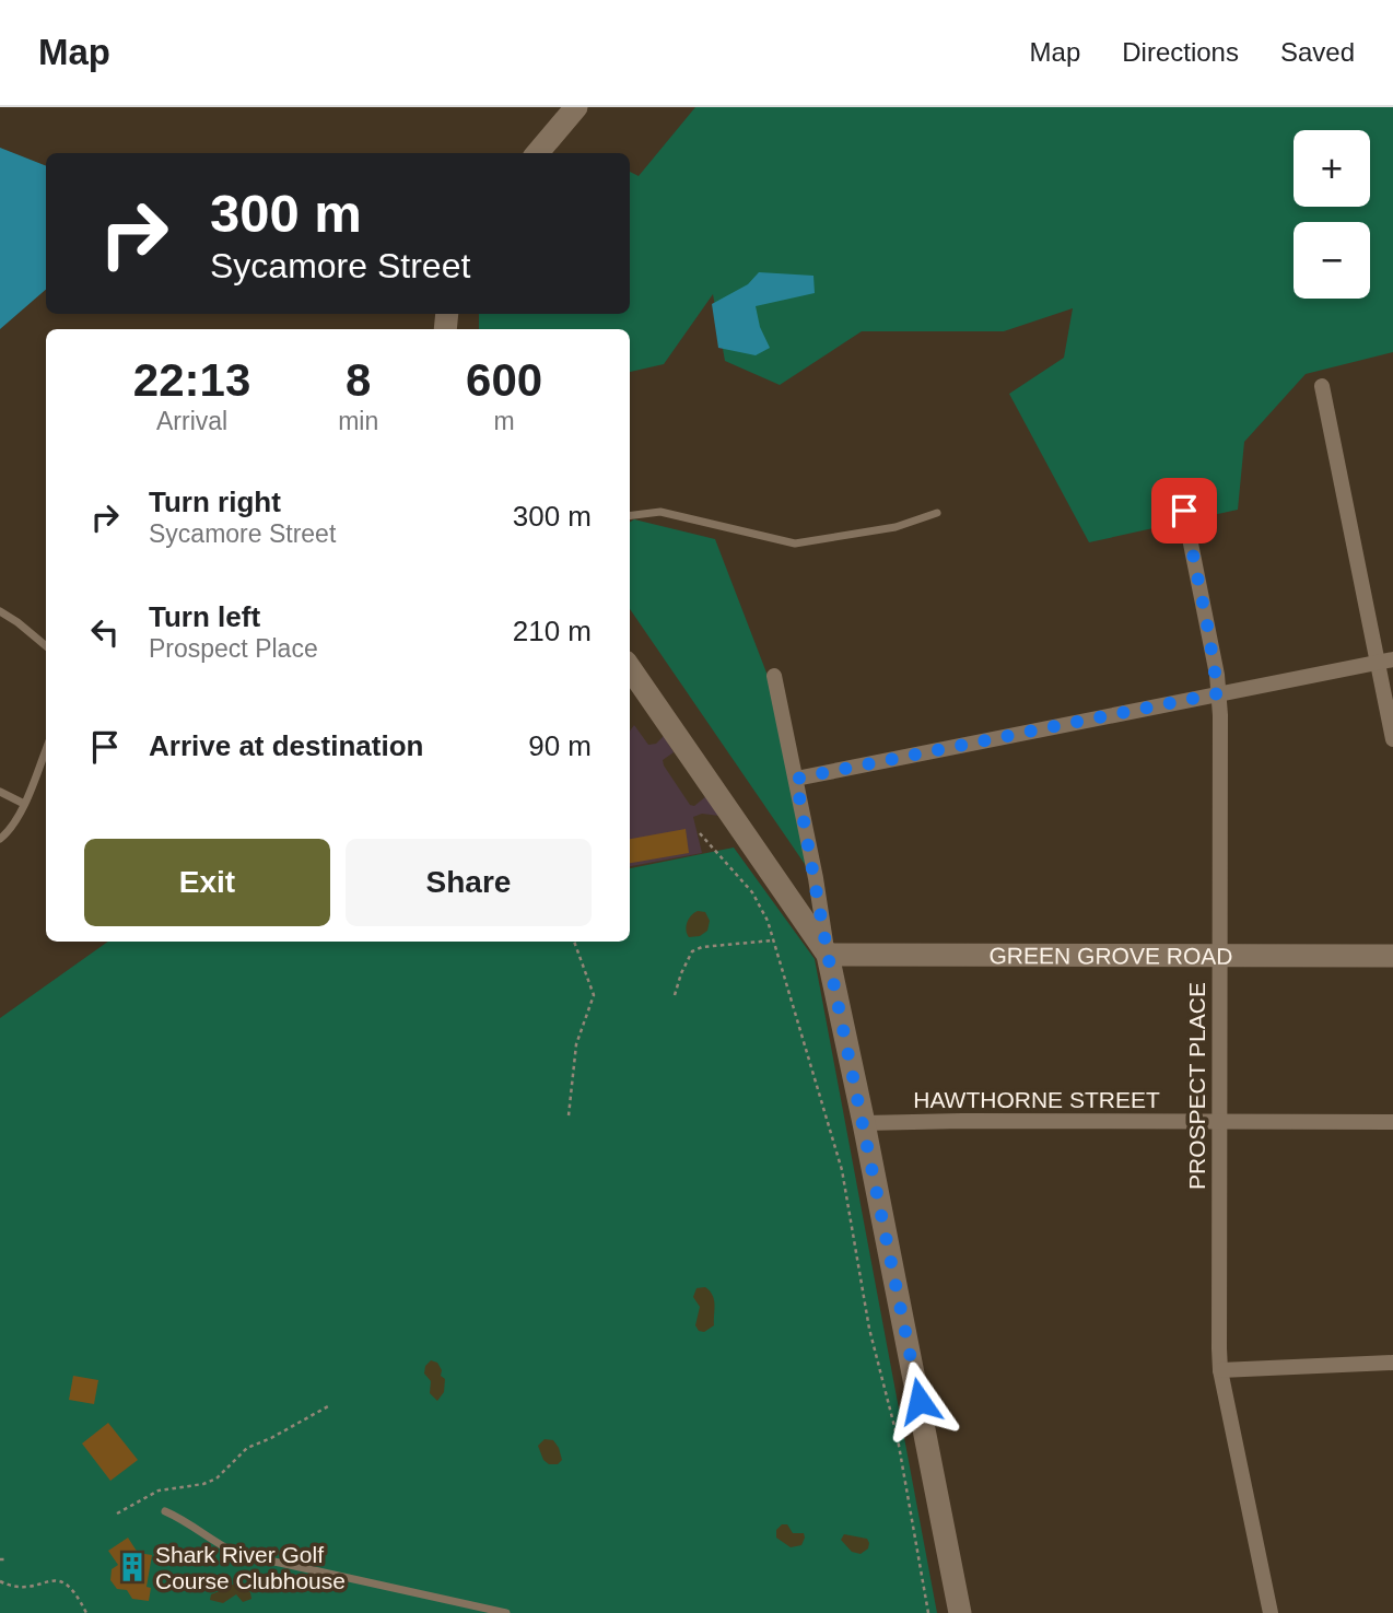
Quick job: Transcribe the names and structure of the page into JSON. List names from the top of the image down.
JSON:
{
  "streets": {
    "street": ["GREEN GROVE ROAD", "PROSPECT PLACE", "HAWTHORNE STREET"]
  },
  "crossings": [
    ["GREEN GROVE ROAD", "PROSPECT PLACE"],
    ["PROSPECT PLACE", "HAWTHORNE STREET"]
  ],
  "places": {
    "building": ["Shark River Golf Course Clubhouse"]
  },
  "page": {
    "header": "Map",
    "nav": ["Map", "Directions", "Saved"],
    "map_buttons": ["+", "−"],
    "turn": ["300 m", "Sycamore Street"],
    "eta": [
      "22:13",
      "Arrival",
      "8",
      "min",
      "600",
      "m"
    ],
    "list": [
      {
        "name": "Turn right",
        "note": "Sycamore Street",
        "value": "300 m"
      },
      {
        "name": "Turn left",
        "note": "Prospect Place",
        "value": "210 m"
      },
      {
        "name": "Arrive at destination",
        "value": "90 m"
      }
    ],
    "buttons": ["Exit", "Share"]
  }
}
